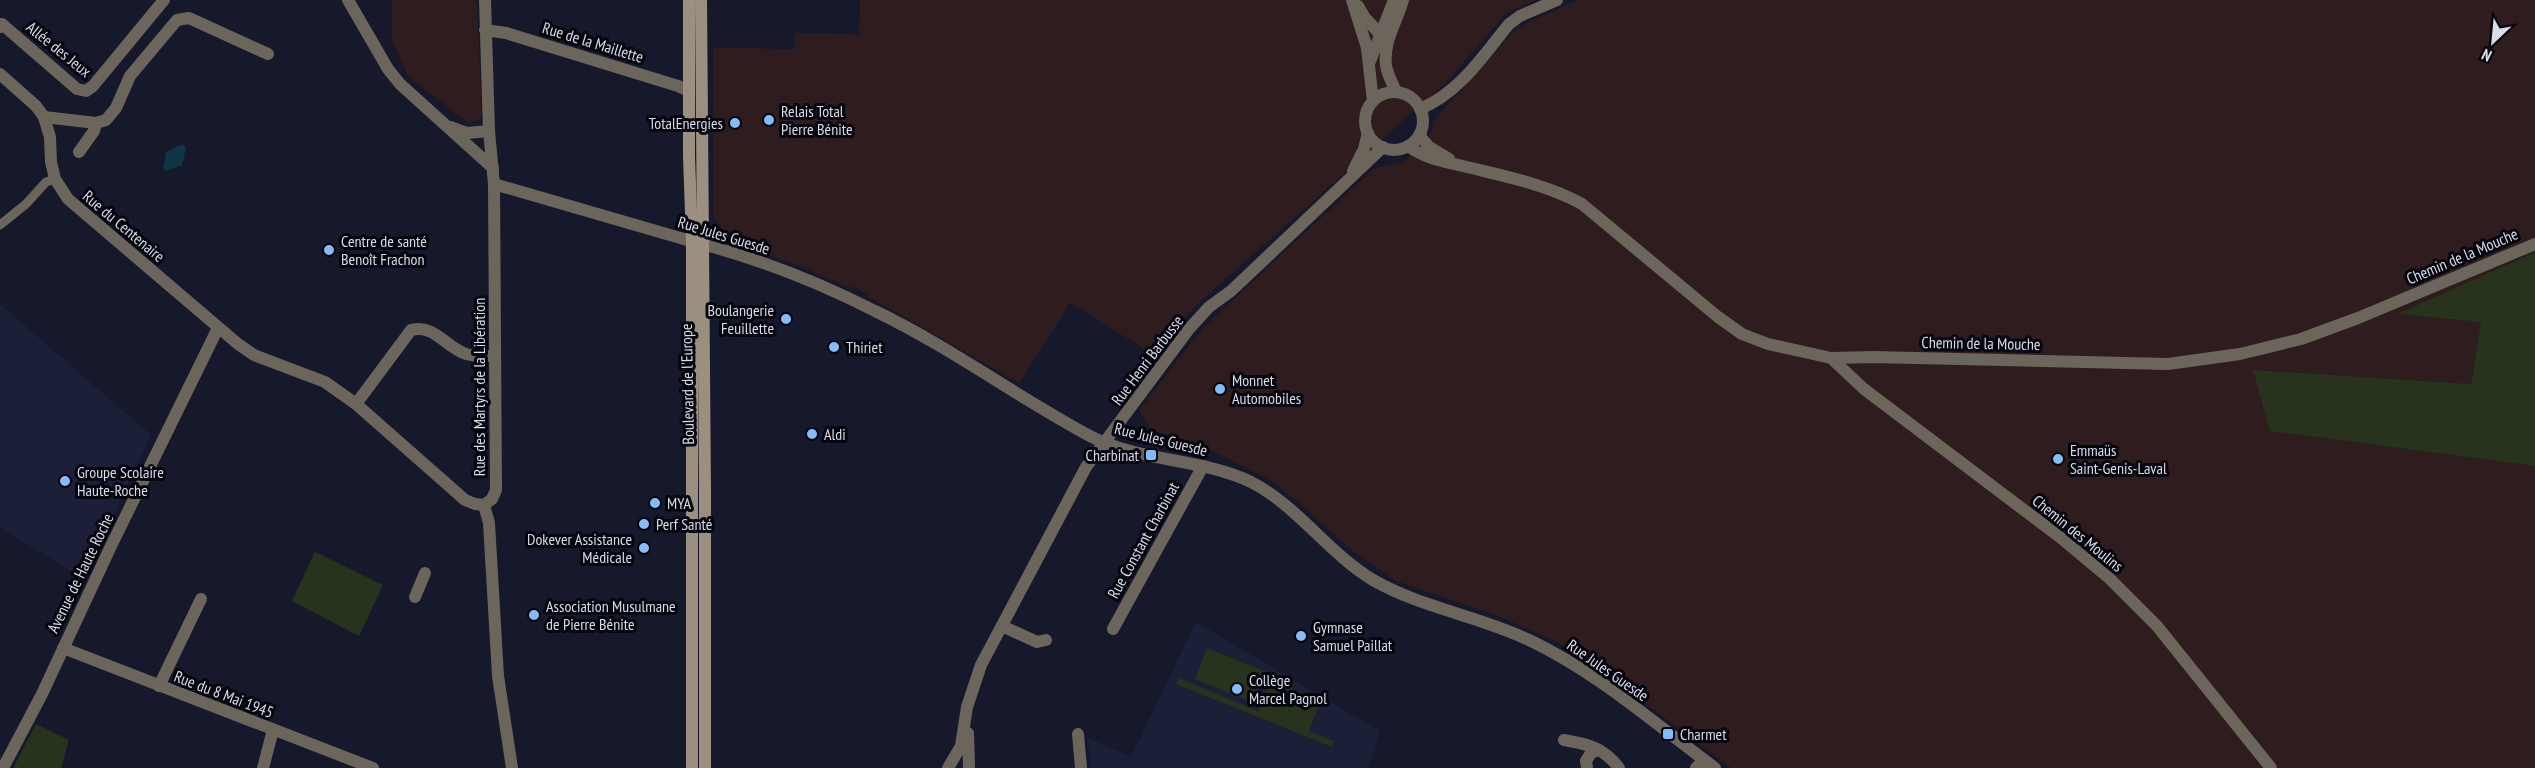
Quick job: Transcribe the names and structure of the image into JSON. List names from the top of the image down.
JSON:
{
  "streets": {
    "main road": ["Boulevard de l'Europe"],
    "street": [
      "Rue de la Maillette",
      "Allée des Jeux",
      "Rue du Centenaire",
      "Rue Jules Guesde",
      "Chemin de la Mouche",
      "Rue Henri Barbusse",
      "Rue des Martyrs de la Libération",
      "Chemin des Moulins",
      "Rue Constant Charbinat",
      "Avenue de Haute Roche",
      "Rue du 8 Mai 1945"
    ]
  },
  "crossings": [
    ["Rue de la Maillette", "Boulevard de l'Europe"],
    ["Rue de la Maillette", "Rue des Martyrs de la Libération"],
    ["Rue du Centenaire", "Avenue de Haute Roche"],
    ["Rue Jules Guesde", "Rue Henri Barbusse"],
    ["Rue Jules Guesde", "Boulevard de l'Europe"],
    ["Rue Jules Guesde", "Rue des Martyrs de la Libération"],
    ["Rue Jules Guesde", "Rue Constant Charbinat"],
    ["Chemin de la Mouche", "Rue Henri Barbusse"],
    ["Chemin de la Mouche", "Chemin des Moulins"],
    ["Avenue de Haute Roche", "Rue du 8 Mai 1945"]
  ],
  "places": {
    "other": [
      "Relais Total Pierre Bénite",
      "TotalEnergies",
      "Centre de santé Benoît Frachon",
      "Boulangerie Feuillette",
      "Thiriet",
      "Monnet Automobiles",
      "Aldi",
      "Emmaüs Saint-Genis-Laval",
      "Groupe Scolaire Haute-Roche",
      "MYA",
      "Perf Santé",
      "Dokever Assistance Médicale",
      "Association Musulmane de Pierre Bénite",
      "Gymnase Samuel Paillat",
      "Collège Marcel Pagnol"
    ],
    "transit": ["Charbinat", "Charmet"]
  },
  "north": "bottom left"
}
